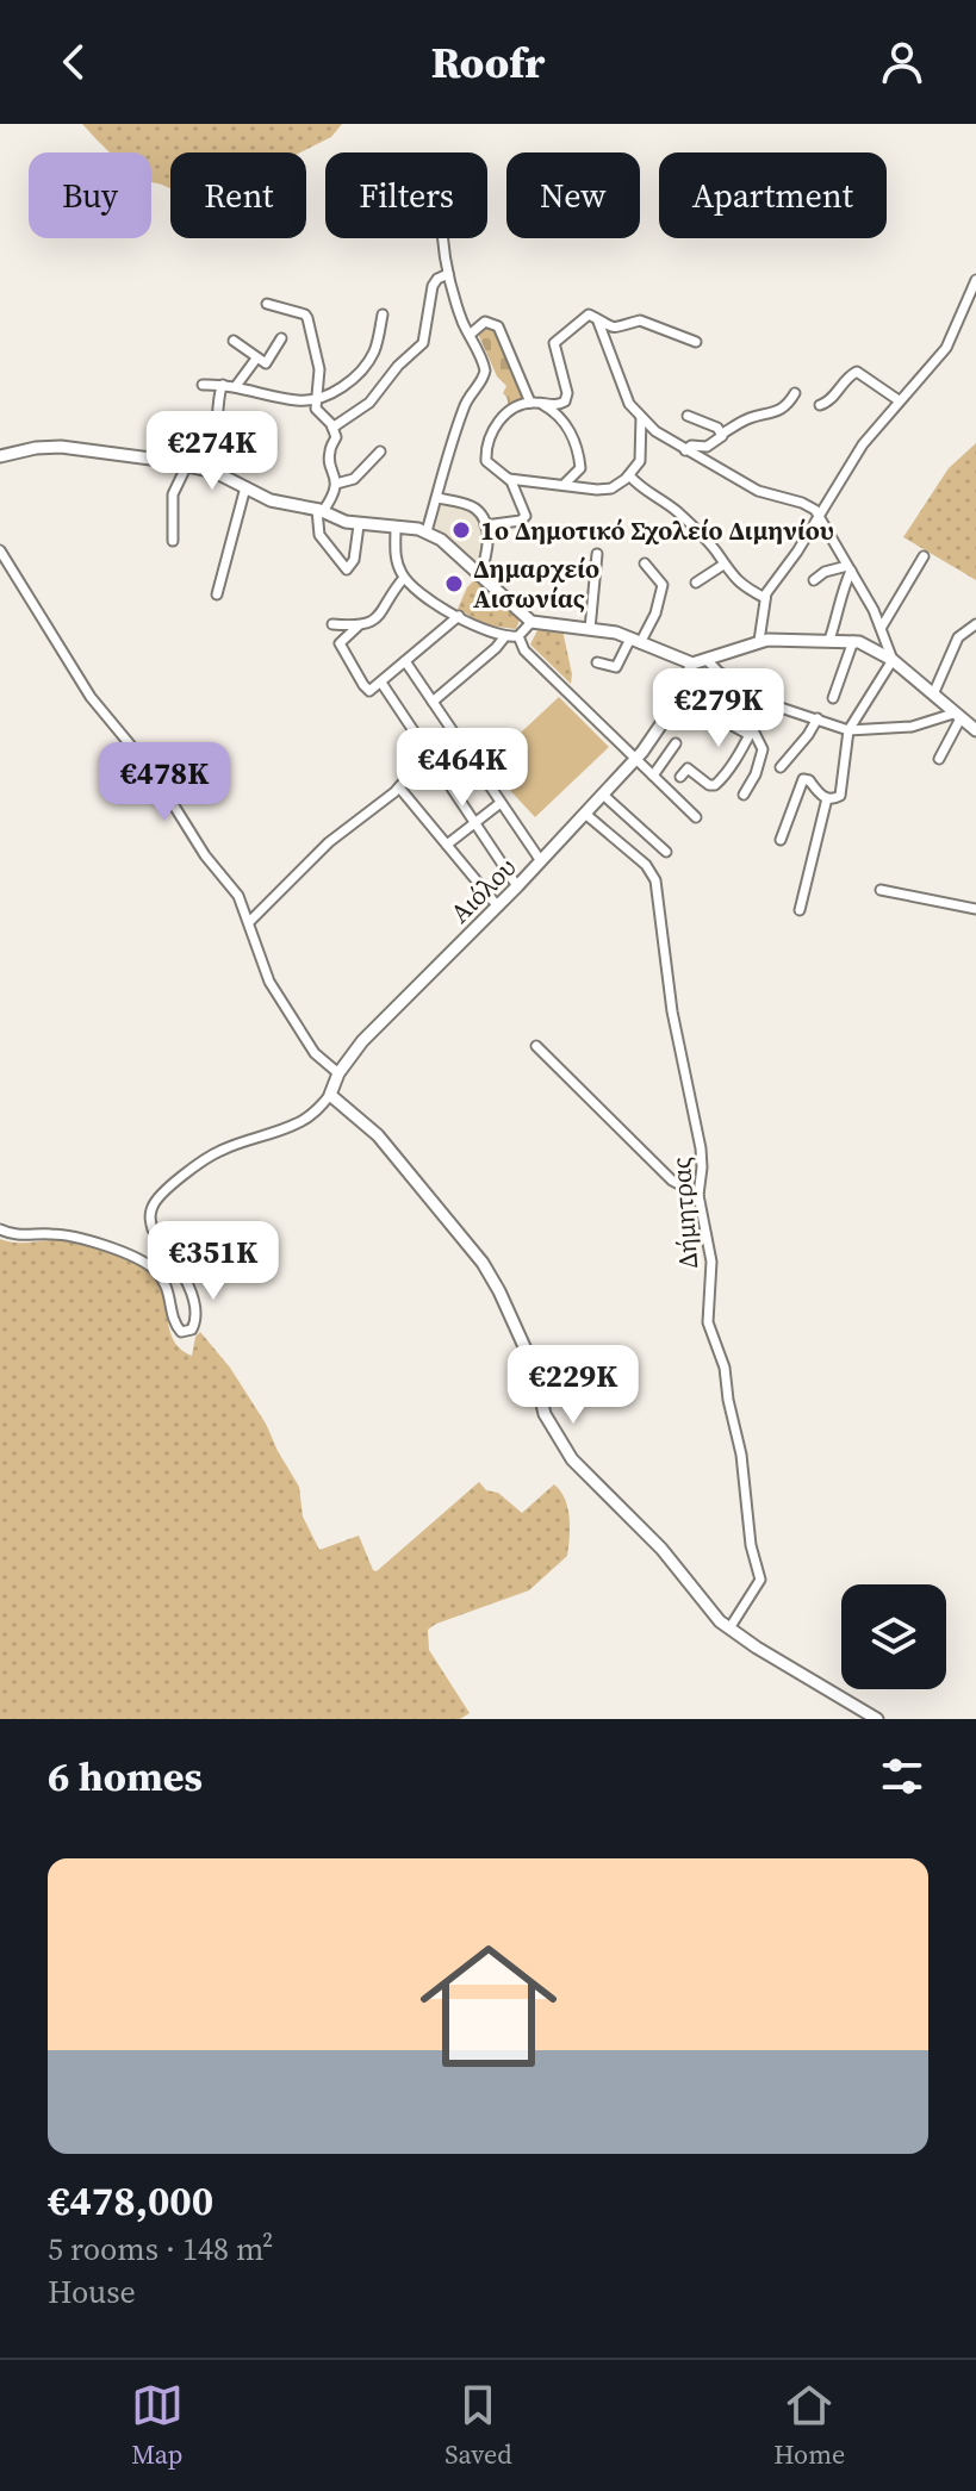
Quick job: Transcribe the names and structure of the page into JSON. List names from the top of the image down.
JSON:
{
  "streets": {
    "street": ["Αιόλου", "Δήμητρας"]
  },
  "crossings": [
    ["Αιόλου", "Δήμητρας"]
  ],
  "places": ["1ο Δημοτικό Σχολείο Διμηνίου", "Δημαρχείο Αισωνίας"],
  "page": {
    "header": "Roofr",
    "chip": [
      "Buy",
      "Rent",
      "Filters",
      "New",
      "Apartment"
    ],
    "price": [
      "€274K",
      "€279K",
      "€464K",
      "€478K",
      "€351K",
      "€229K"
    ],
    "heading": "6 homes",
    "list": [
      {
        "name": "€478,000",
        "note": "5 rooms · 148 m² · House"
      }
    ],
    "tabs": ["Map", "Saved", "Home"]
  }
}
